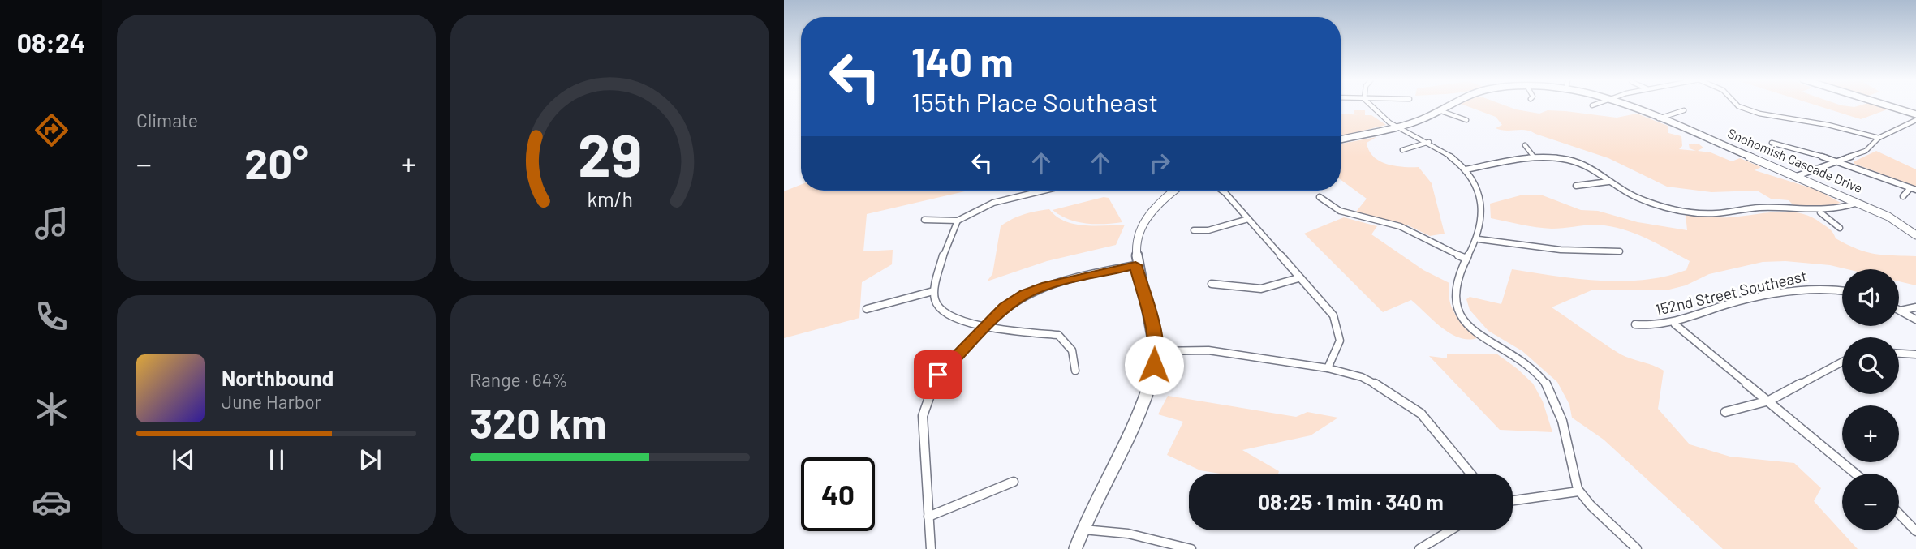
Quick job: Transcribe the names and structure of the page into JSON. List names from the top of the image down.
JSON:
{
  "streets": {
    "street": ["Snohomish Cascade Drive", "152nd Street Southeast"]
  },
  "page": {
    "tabs": "08:24",
    "tile": [
      "Climate",
      ["Range · 64%", "320 km"]
    ],
    "turn": ["140 m", "155th Place Southeast"],
    "heat": ["−", "20°", "+"],
    "map_buttons": ["+", "−"],
    "song": ["Northbound", "June Harbor"],
    "limit": "40",
    "trip": "08:25 · 1 min · 340 m",
    "gauge": ["29", "km/h"]
  }
}
